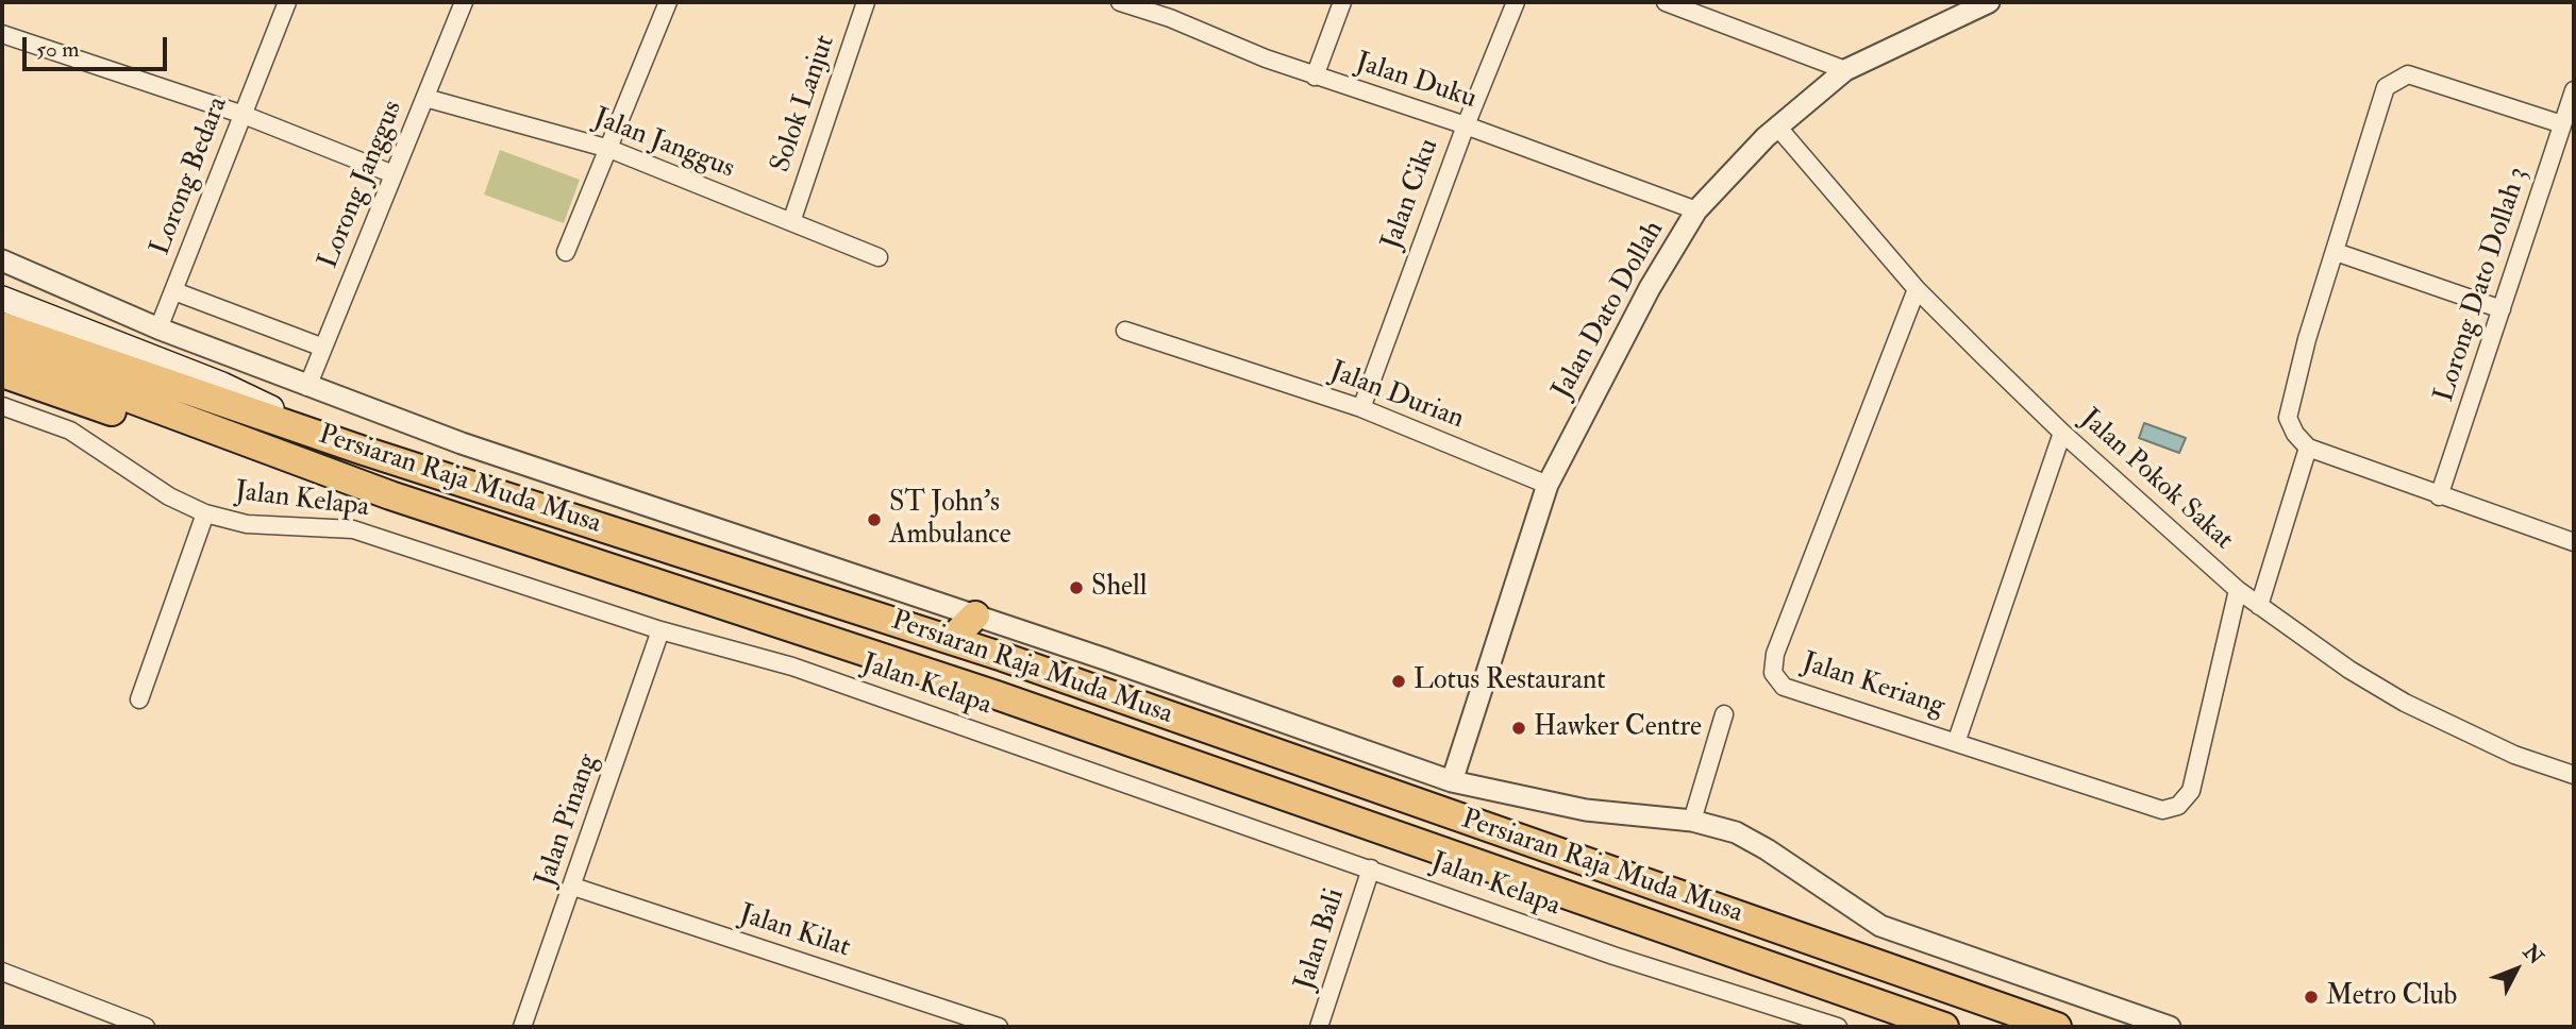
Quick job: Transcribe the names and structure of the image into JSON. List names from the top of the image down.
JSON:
{
  "streets": {
    "highway": ["Persiaran Raja Muda Musa"],
    "street": [
      "Jalan Duku",
      "Solok Lanjut",
      "Jalan Janggus",
      "Lorong Bedara",
      "Lorong Janggus",
      "Jalan Ciku",
      "Lorong Dato Dollah 3",
      "Jalan Dato Dollah",
      "Jalan Durian",
      "Jalan Pokok Sakat",
      "Jalan Kelapa",
      "Jalan Keriang",
      "Jalan Pinang",
      "Jalan Kilat",
      "Jalan Bali"
    ]
  },
  "crossings": [
    ["Jalan Duku", "Jalan Ciku"],
    ["Jalan Duku", "Jalan Dato Dollah"],
    ["Solok Lanjut", "Jalan Janggus"],
    ["Jalan Janggus", "Lorong Janggus"],
    ["Jalan Ciku", "Jalan Durian"],
    ["Jalan Dato Dollah", "Jalan Durian"],
    ["Jalan Dato Dollah", "Jalan Pokok Sakat"],
    ["Jalan Pokok Sakat", "Jalan Keriang"],
    ["Jalan Kelapa", "Jalan Pinang"],
    ["Jalan Kelapa", "Jalan Bali"],
    ["Jalan Pinang", "Jalan Kilat"]
  ],
  "places": [
    "ST John's Ambulance",
    "Shell",
    "Lotus Restaurant",
    "Hawker Centre",
    "Metro Club"
  ],
  "scale_bar": "50 m",
  "north": "top right"
}
